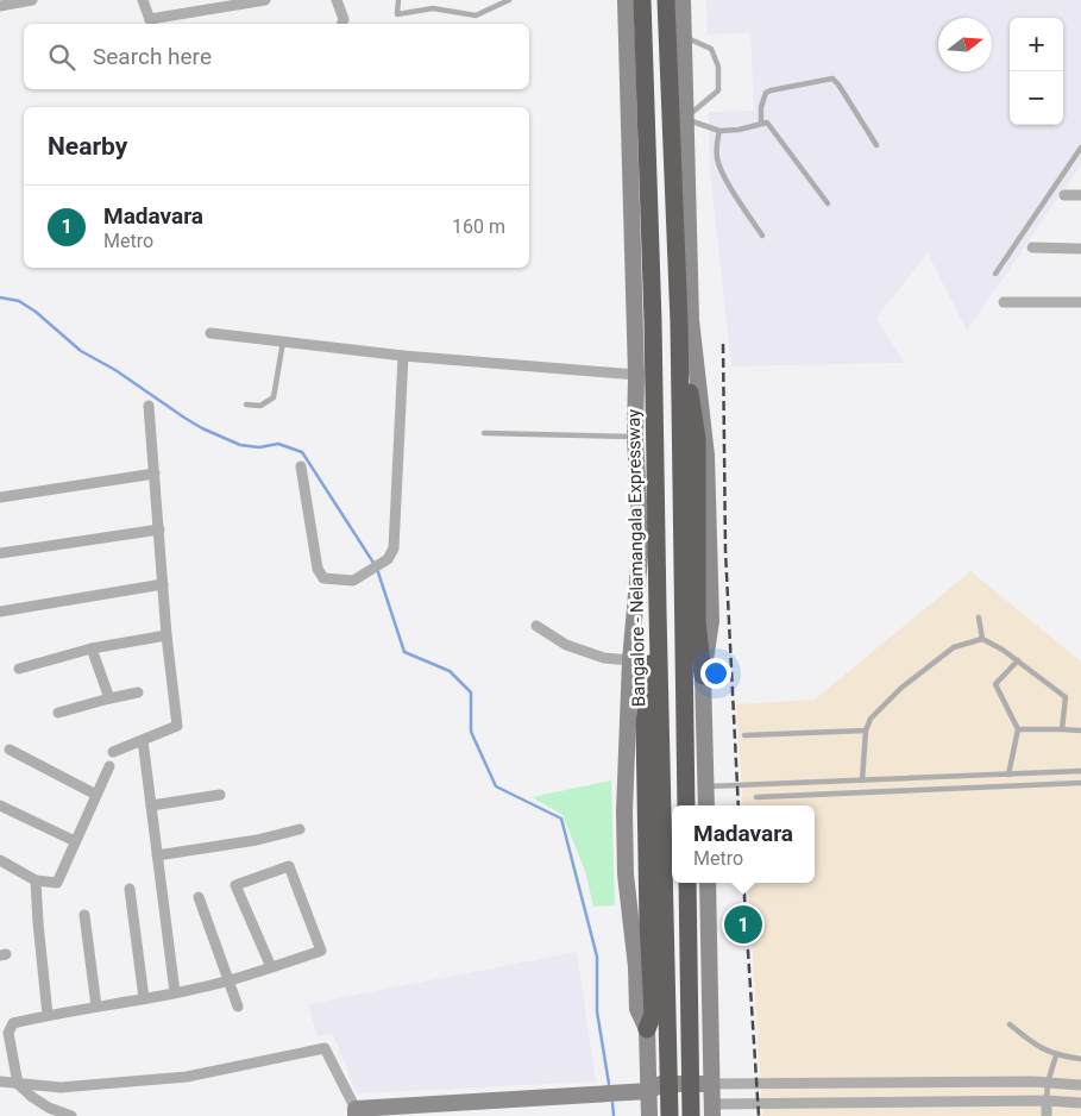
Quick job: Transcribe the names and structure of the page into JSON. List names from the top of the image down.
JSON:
{
  "streets": {
    "highway": ["Bangalore - Nelamangala Expressway"]
  },
  "north": "right",
  "page": {
    "map_buttons": ["+", "−"],
    "search": "Search here",
    "heading": "Nearby",
    "list": [
      {
        "mark": "1",
        "name": "Madavara",
        "note": "Metro",
        "value": "160 m"
      }
    ],
    "popup": ["Madavara", "Metro"],
    "pins": "1"
  }
}
